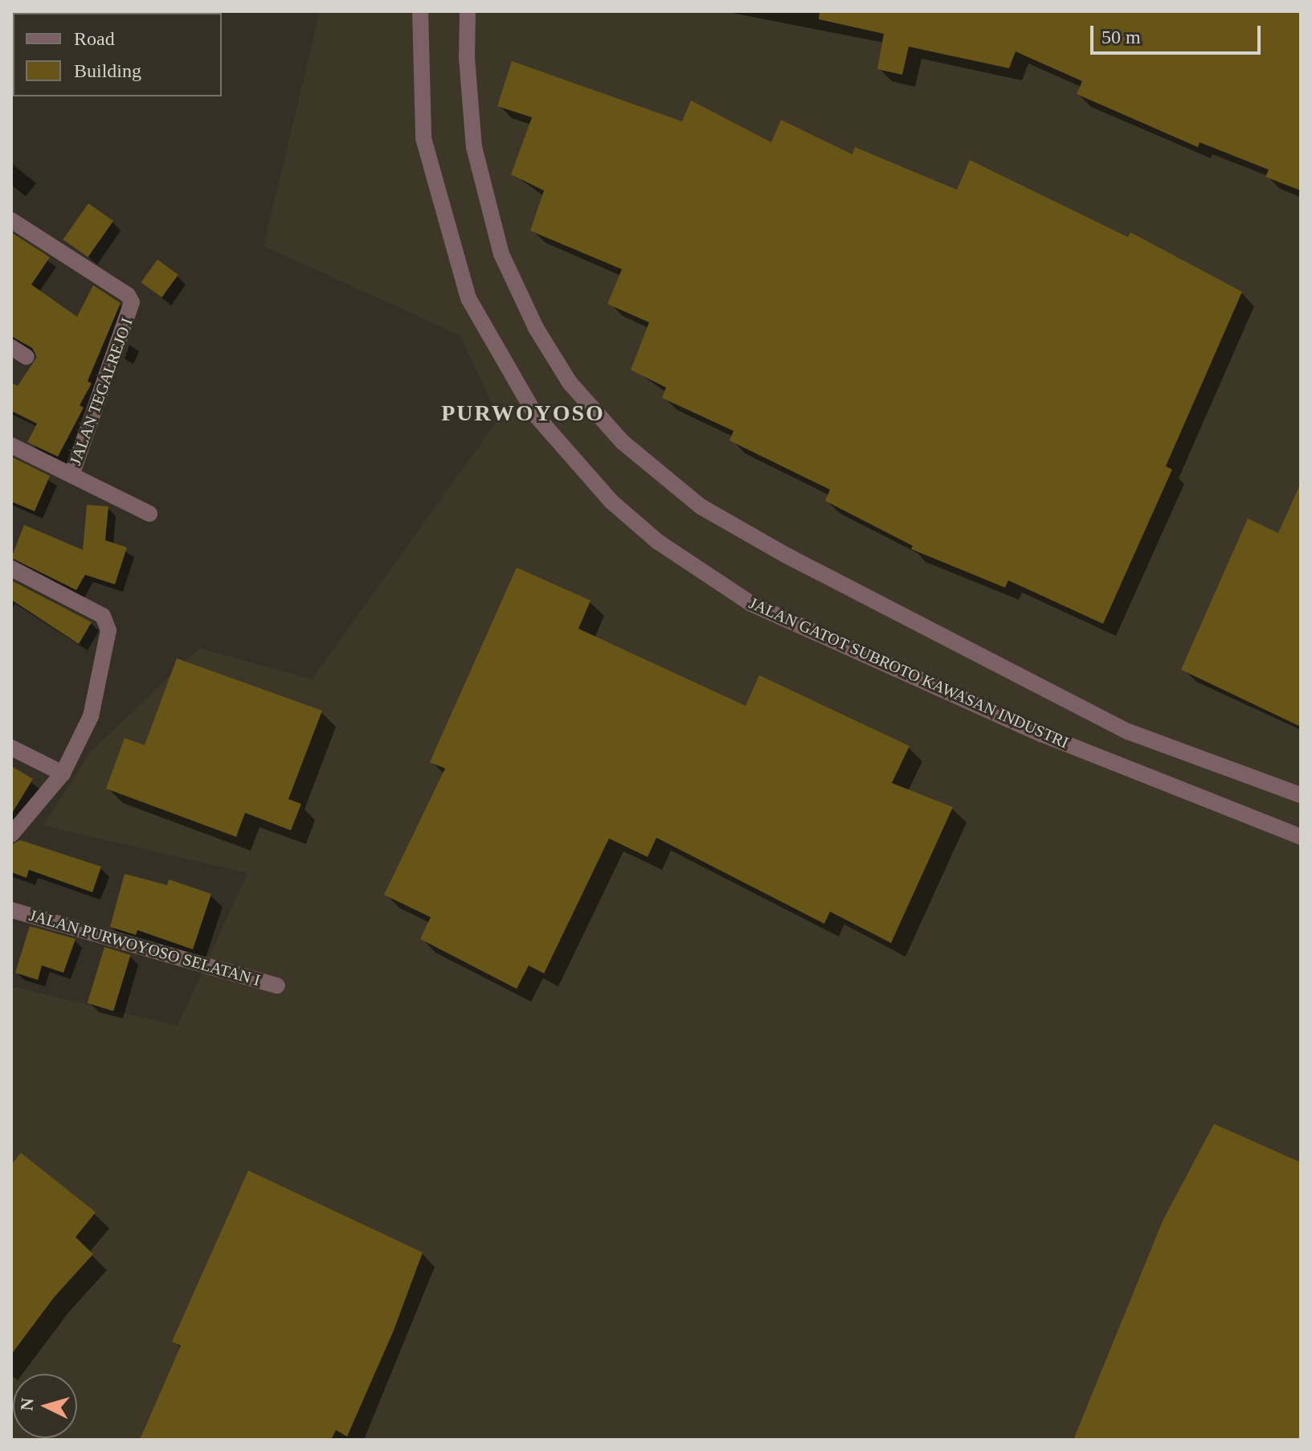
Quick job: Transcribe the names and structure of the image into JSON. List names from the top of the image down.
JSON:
{
  "streets": {
    "street": ["JALAN TEGALREJO I", "JALAN GATOT SUBROTO KAWASAN INDUSTRI", "JALAN PURWOYOSO SELATAN I"]
  },
  "districts": ["PURWOYOSO"],
  "legend": ["Road", "Building"],
  "scale_bar": "50 m",
  "north": "left"
}
